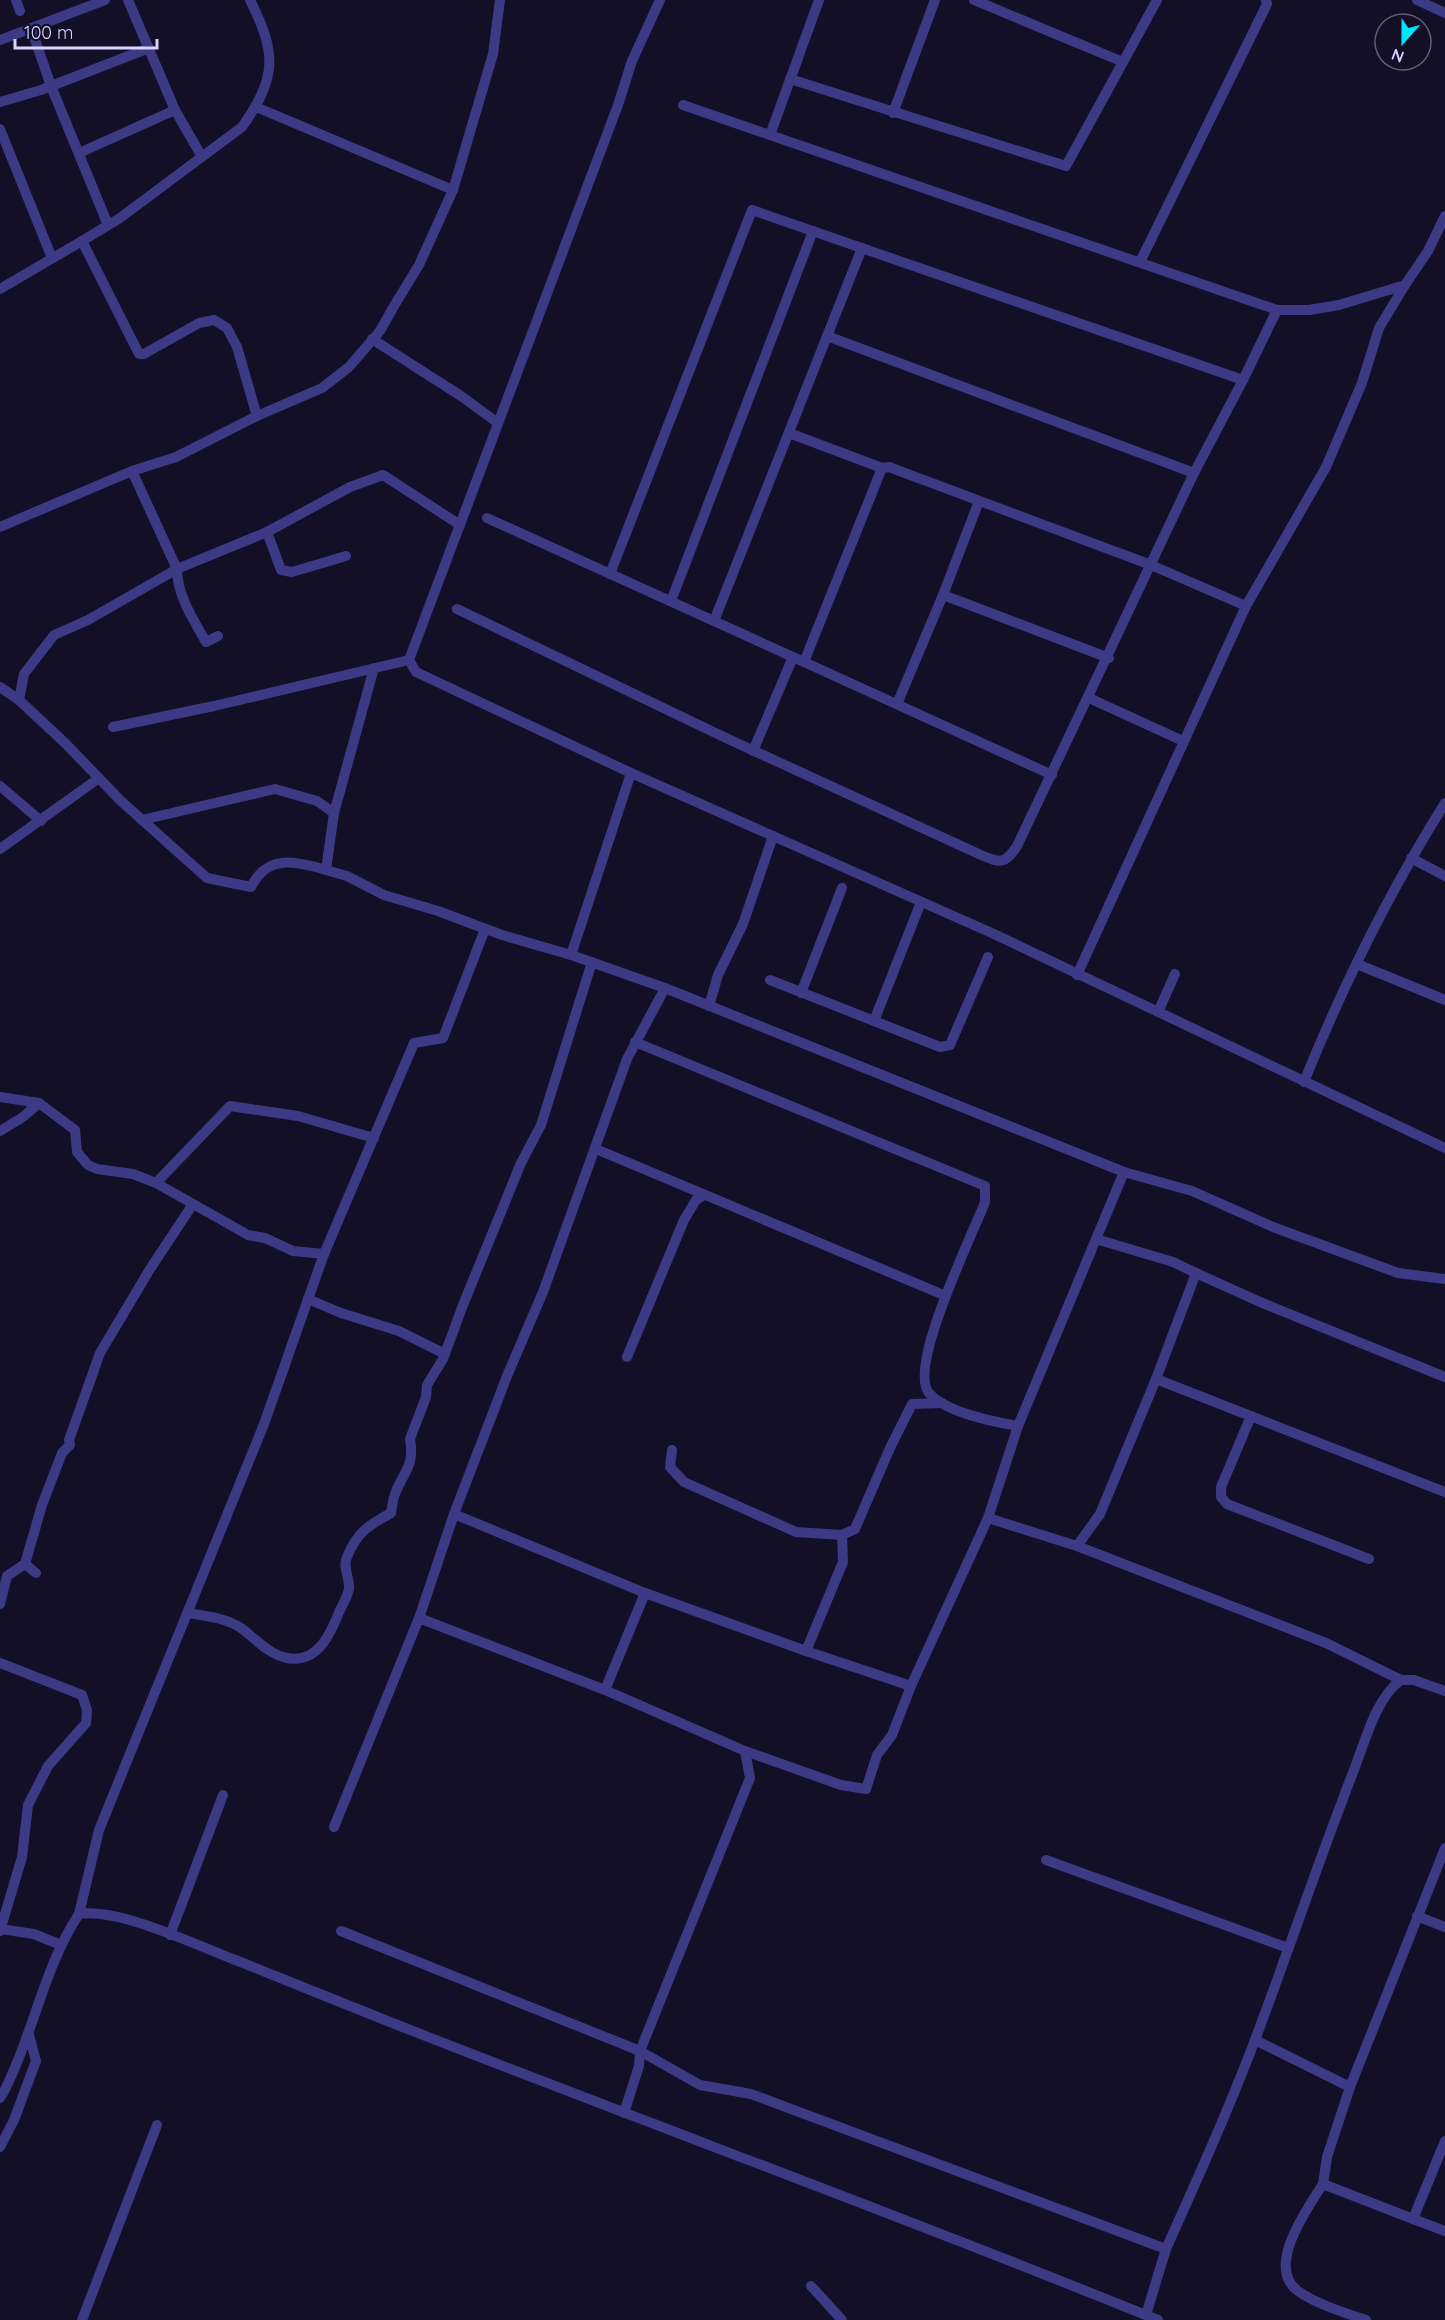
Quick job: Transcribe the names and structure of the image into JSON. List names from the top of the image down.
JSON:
{
  "scale_bar": "100 m",
  "north": "bottom"
}
